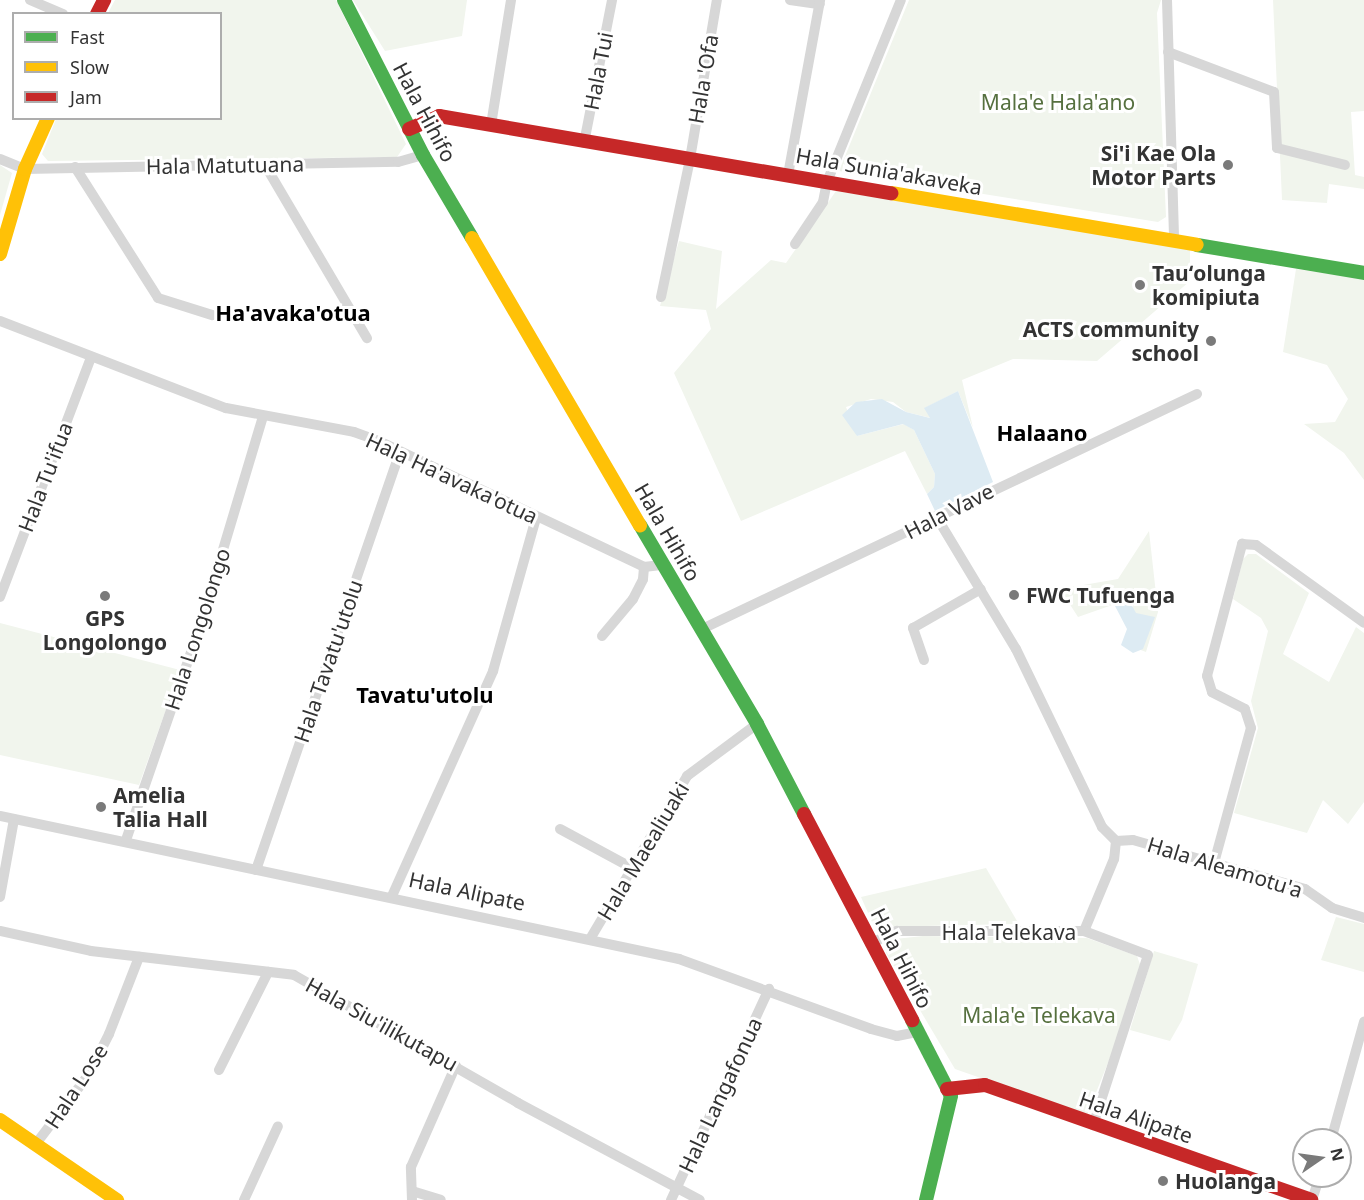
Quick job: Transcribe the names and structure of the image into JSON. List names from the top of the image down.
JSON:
{
  "streets": {
    "main road": ["Hala Hihifo", "Hala Sunia'akaveka", "Hala Alipate"],
    "street": [
      "Hala Tui",
      "Hala 'Ofa",
      "Hala Matutuana",
      "Hala Tu'ifua",
      "Hala Ha'avaka'otua",
      "Hala Vave",
      "Hala Longolongo",
      "Hala Tavatu'utolu",
      "Hala Maealiuaki",
      "Hala Aleamotu'a",
      "Hala Telekava",
      "Hala Siu'ilikutapu",
      "Hala Lose",
      "Hala Langafonua"
    ]
  },
  "crossings": [
    ["Hala Tui", "Hala Sunia'akaveka"],
    ["Hala 'Ofa", "Hala Sunia'akaveka"],
    ["Hala Hihifo", "Hala Matutuana"],
    ["Hala Hihifo", "Hala Sunia'akaveka"],
    ["Hala Hihifo", "Hala Vave"],
    ["Hala Hihifo", "Hala Maealiuaki"],
    ["Hala Hihifo", "Hala Alipate"],
    ["Hala Hihifo", "Hala Telekava"],
    ["Hala Tu'ifua", "Hala Ha'avaka'otua"],
    ["Hala Ha'avaka'otua", "Hala Longolongo"],
    ["Hala Ha'avaka'otua", "Hala Tavatu'utolu"],
    ["Hala Longolongo", "Hala Alipate"],
    ["Hala Tavatu'utolu", "Hala Alipate"],
    ["Hala Maealiuaki", "Hala Alipate"],
    ["Hala Alipate", "Hala Telekava"],
    ["Hala Alipate", "Hala Langafonua"],
    ["Hala Siu'ilikutapu", "Hala Lose"],
    ["Hala Siu'ilikutapu", "Hala Langafonua"]
  ],
  "districts": ["Ha'avaka'otua", "Halaano", "Tavatu'utolu"],
  "parks": ["Mala'e Hala'ano", "Mala'e Telekava"],
  "places": [
    "Si'i Kae Ola Motor Parts",
    "Tauʻolunga komipiuta",
    "ACTS community school",
    "FWC Tufuenga",
    "GPS Longolongo",
    "Amelia Talia Hall",
    "Huolanga"
  ],
  "legend": ["Fast", "Slow", "Jam"],
  "north": "right"
}
